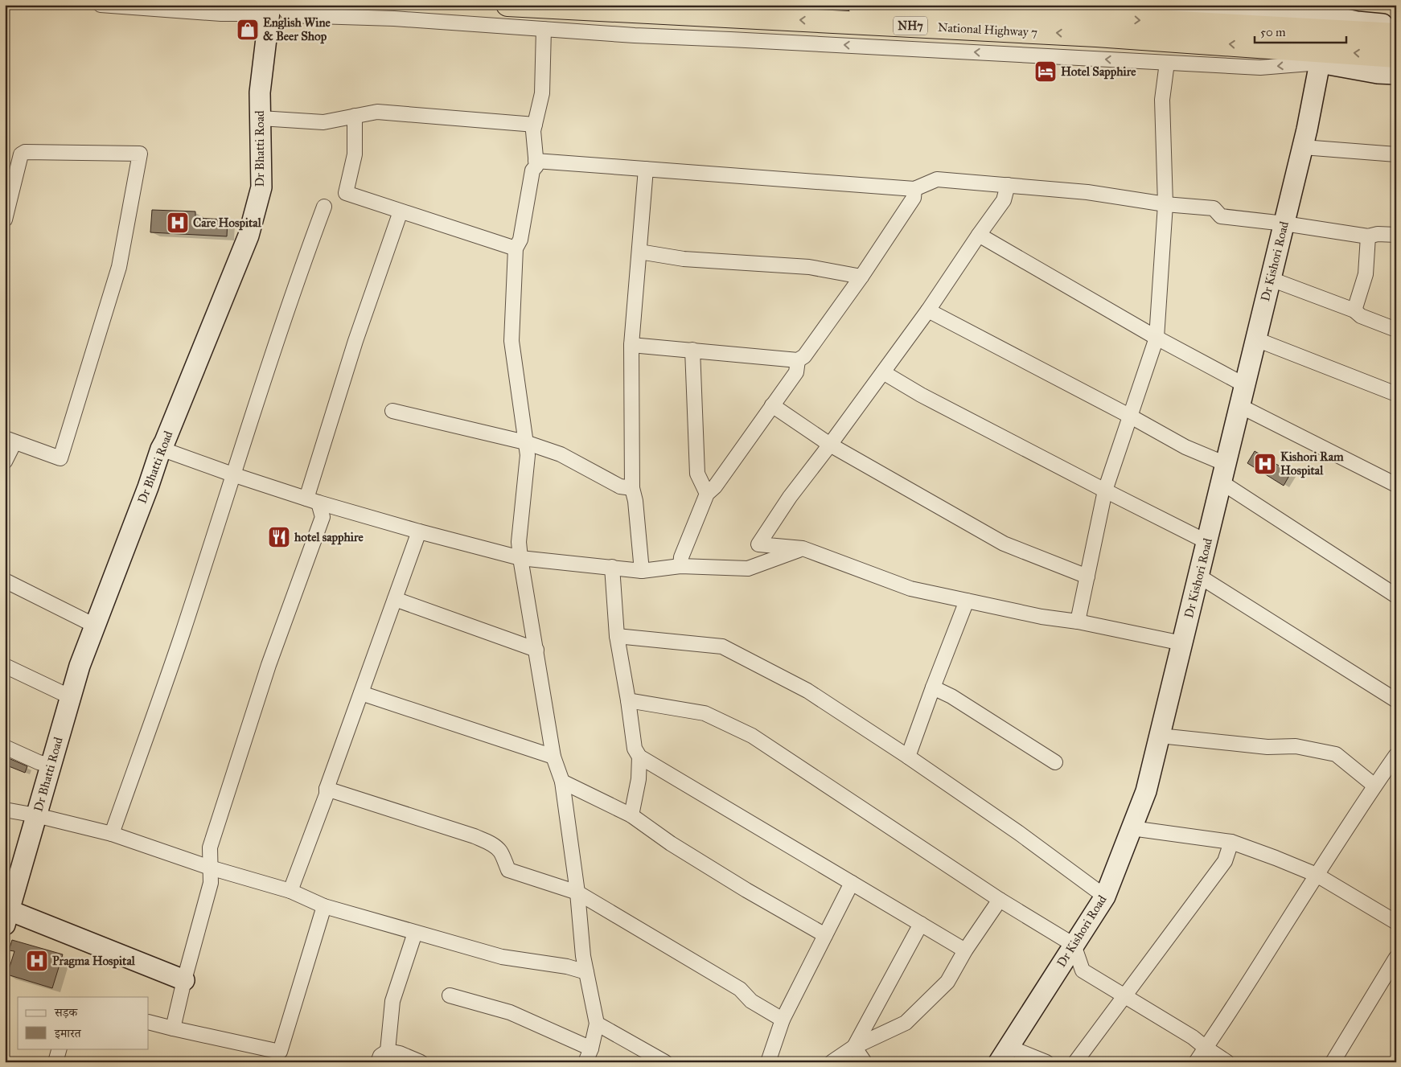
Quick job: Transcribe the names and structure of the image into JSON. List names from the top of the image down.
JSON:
{
  "streets": {
    "highway": ["NH7", "National Highway 7"],
    "street": ["Dr Bhatti Road", "Dr Kishori Road"]
  },
  "crossings": [
    ["NH7", "National Highway 7"],
    ["NH7", "Dr Kishori Road"],
    ["National Highway 7", "Dr Kishori Road"]
  ],
  "places": {
    "shop": ["English Wine & Beer Shop"],
    "hotel": ["Hotel Sapphire"],
    "hospital": ["Care Hospital", "Kishori Ram Hospital", "Pragma Hospital"],
    "restaurant": ["hotel sapphire"]
  },
  "legend": ["सड़क", "इमारत"],
  "scale_bar": "50 m"
}
